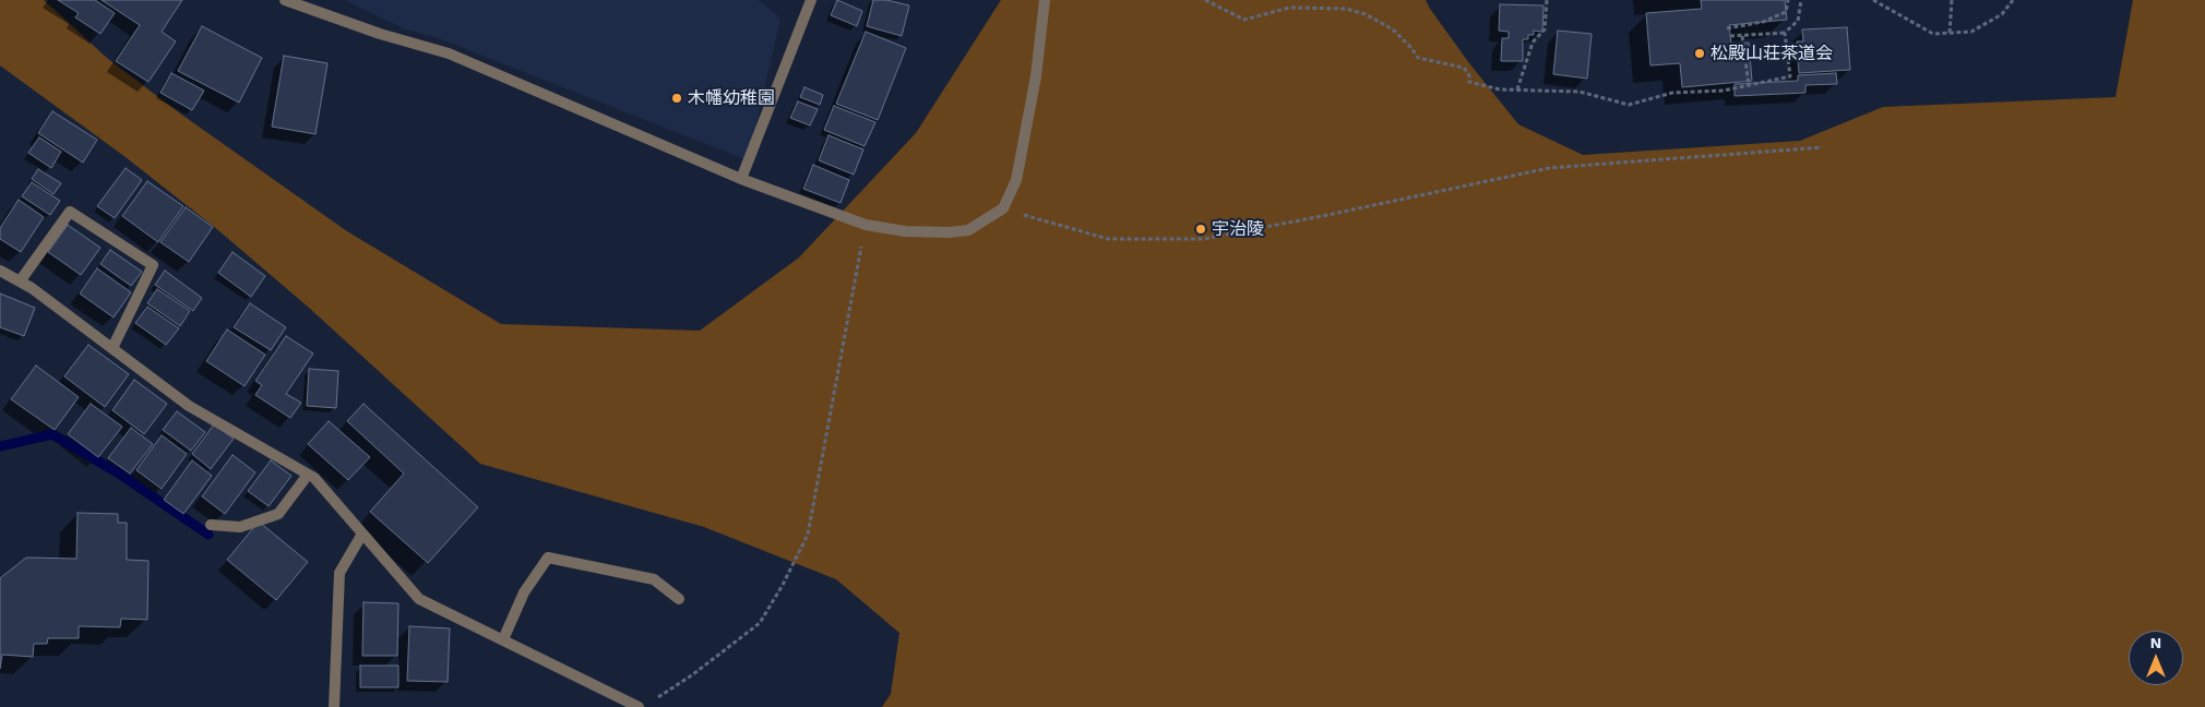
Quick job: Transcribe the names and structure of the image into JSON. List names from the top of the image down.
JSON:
{
  "places": ["松殿山荘茶道会", "木幡幼稚園", "宇治陵"],
  "north": "top"
}
